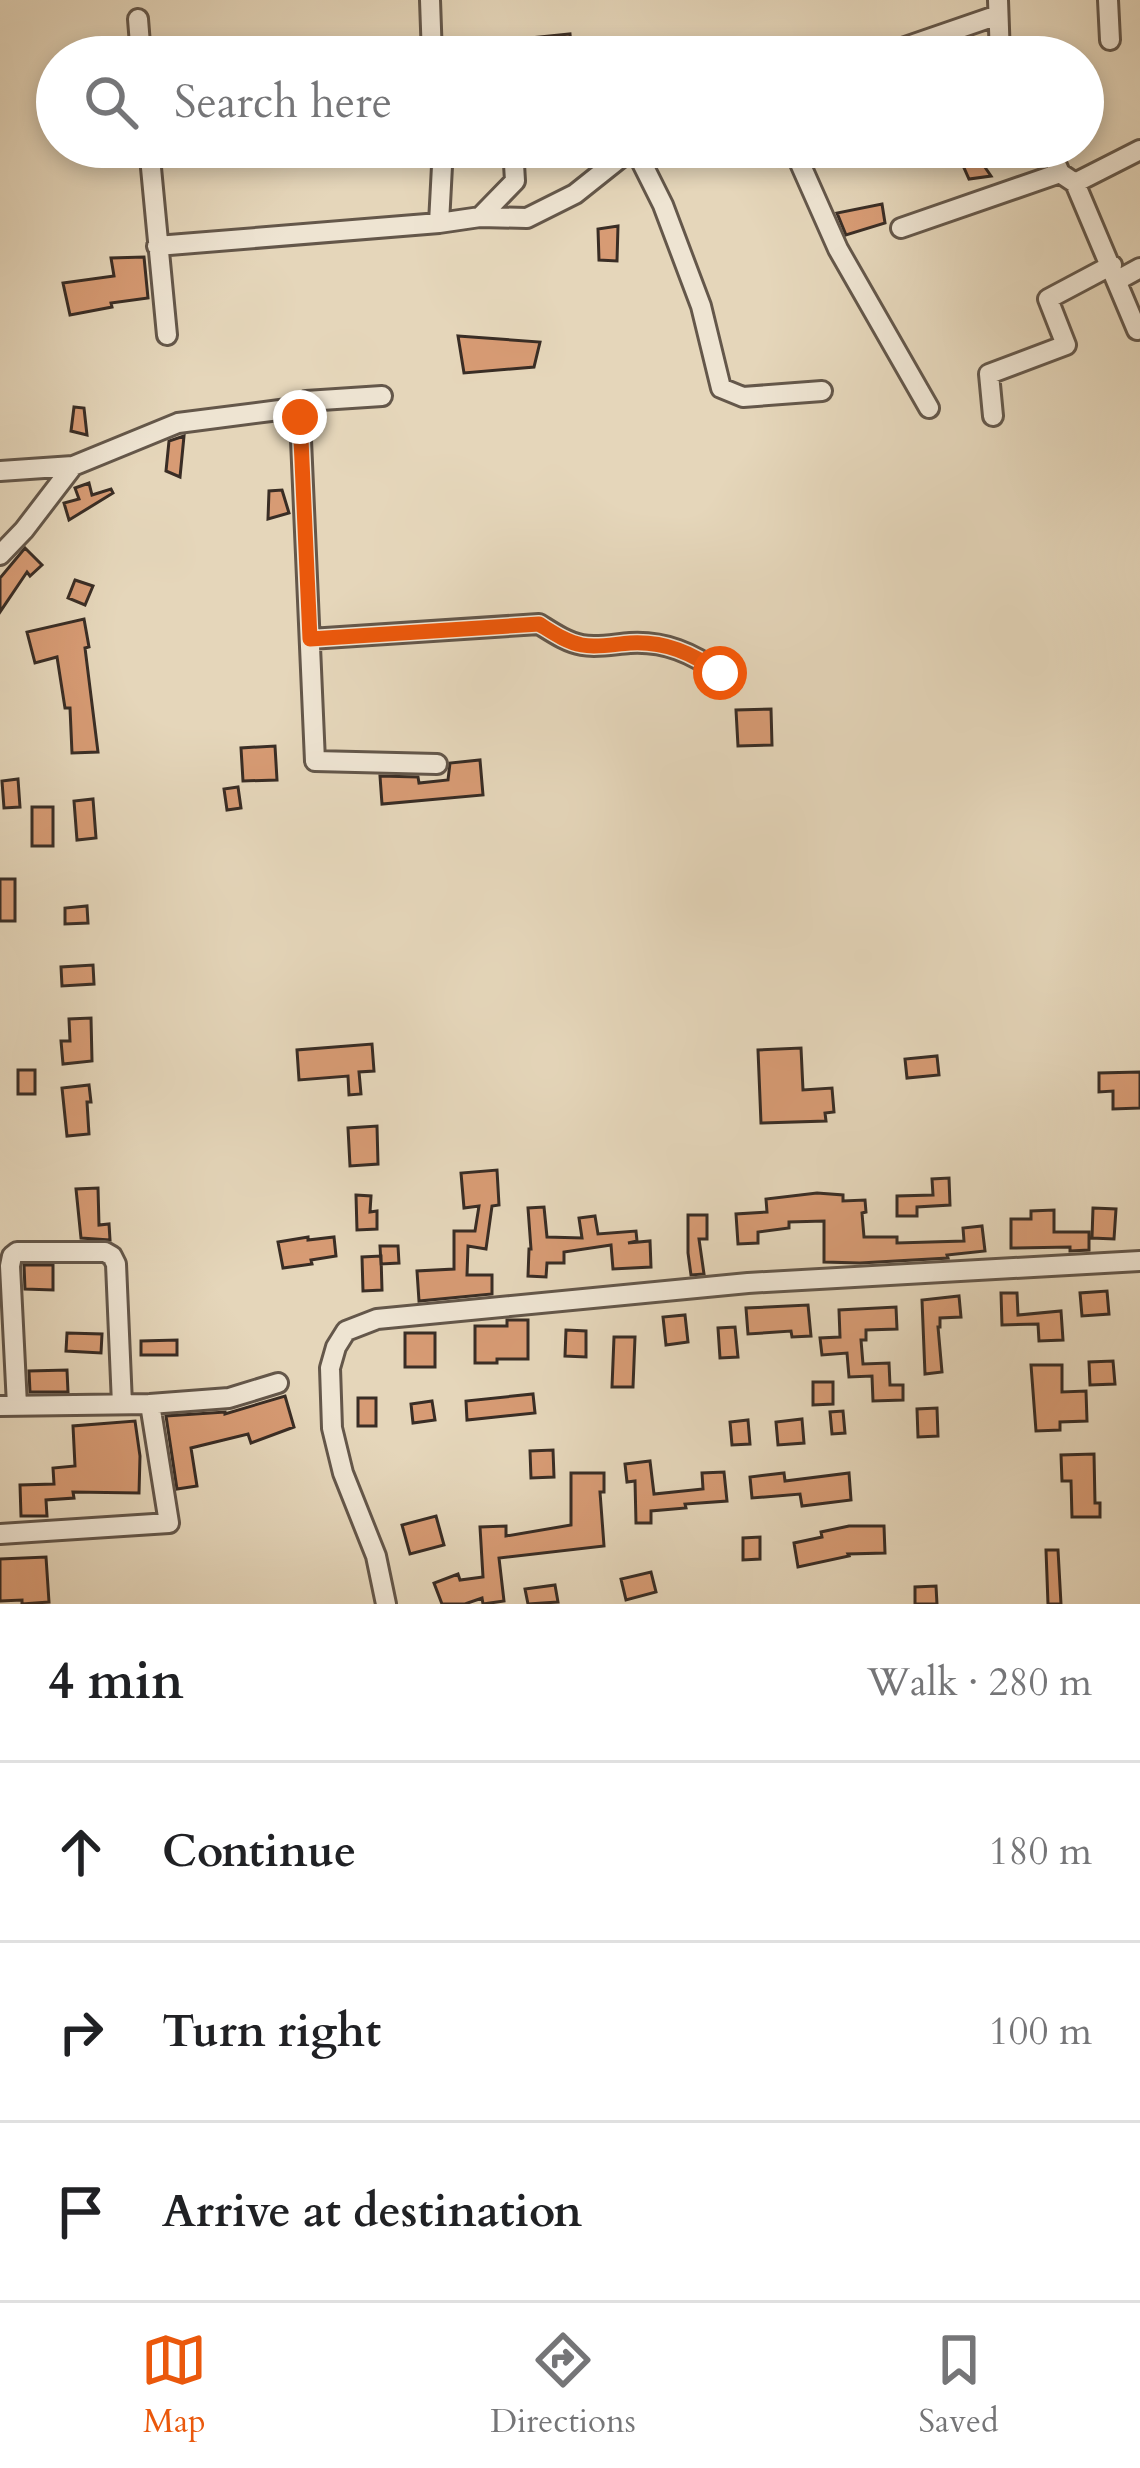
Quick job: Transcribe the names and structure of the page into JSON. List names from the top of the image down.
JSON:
{
  "page": {
    "search": "Search here",
    "heading": ["4 min", "Walk · 280 m"],
    "list": [
      ["Continue", "180 m"],
      ["Turn right", "100 m"],
      "Arrive at destination"
    ],
    "nav": ["Map", "Directions", "Saved"]
  }
}
